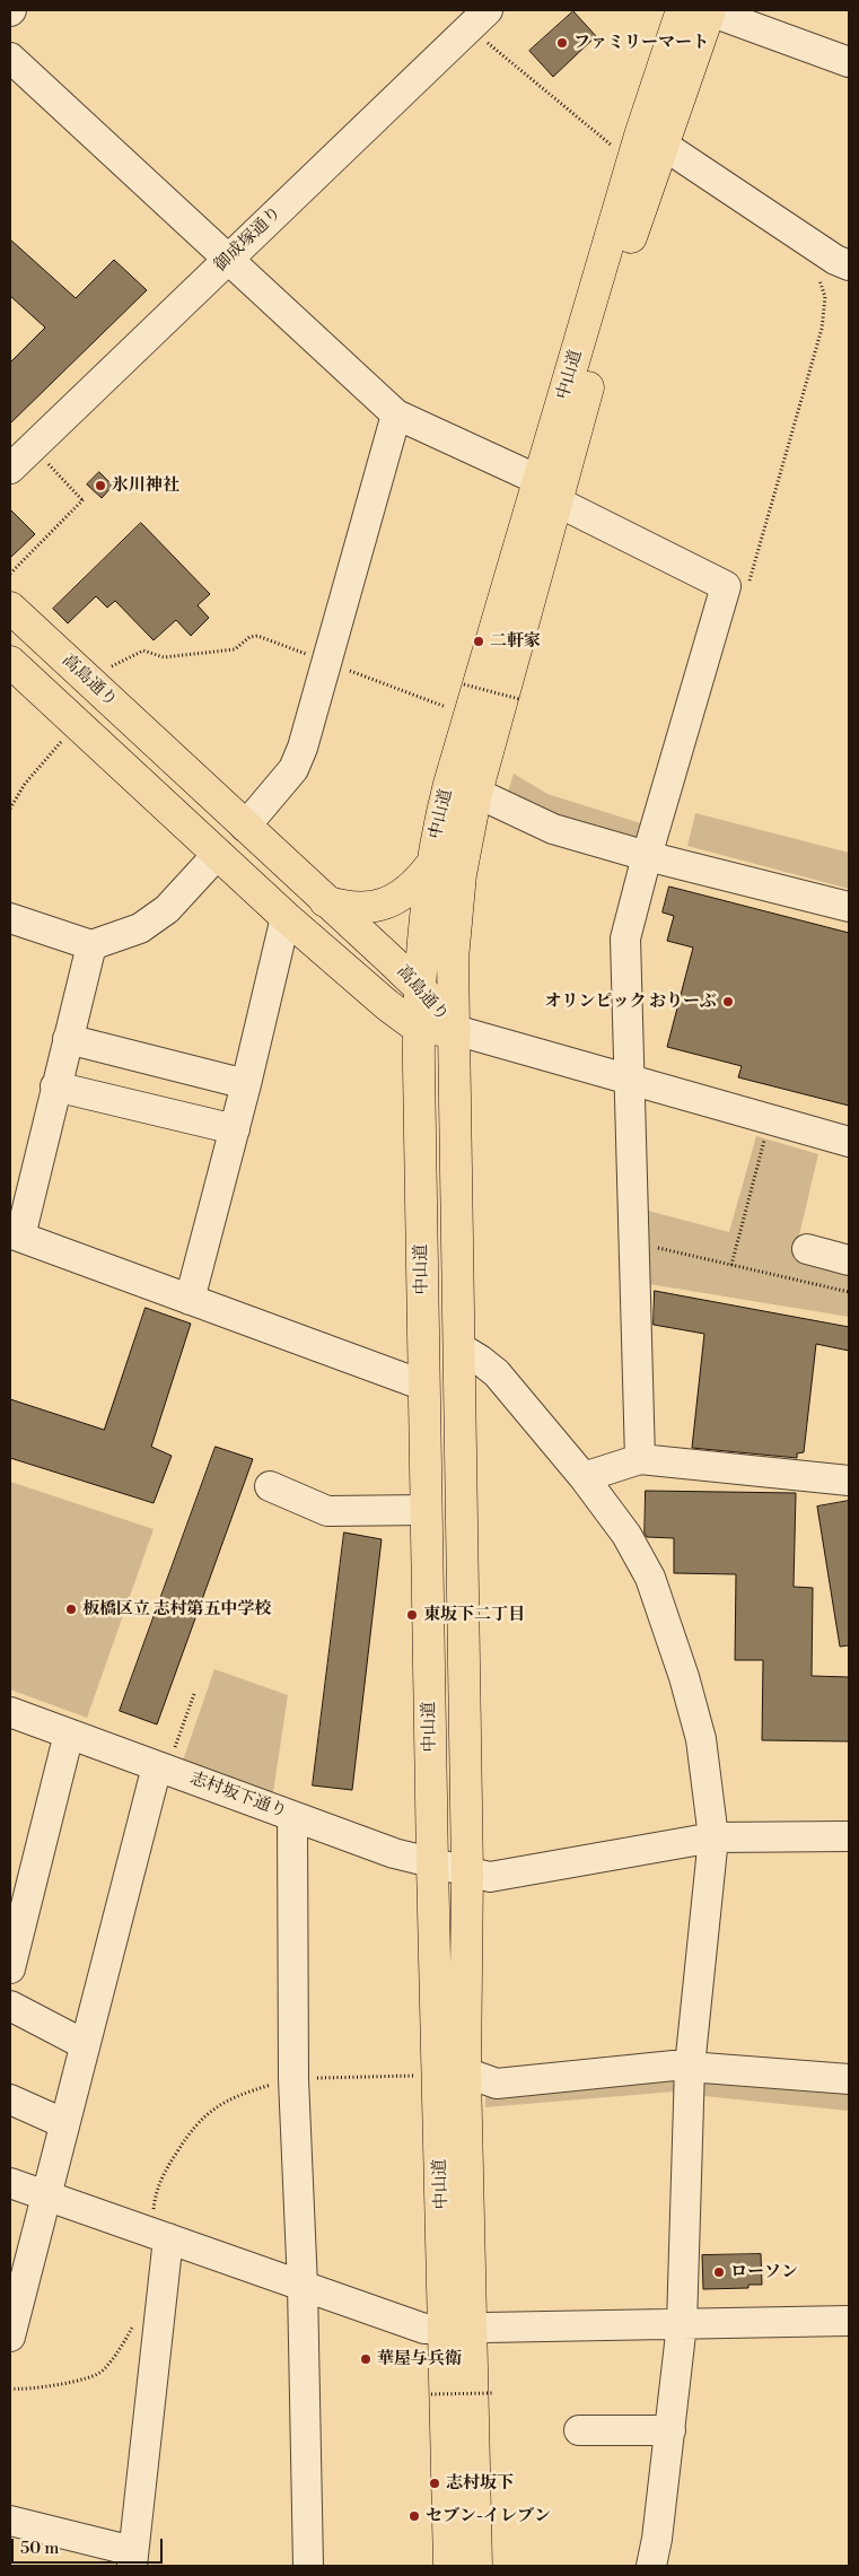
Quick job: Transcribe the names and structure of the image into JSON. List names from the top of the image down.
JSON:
{
  "streets": {
    "main road": ["中山道", "高島通り"],
    "street": ["御成塚通り", "志村坂下通り"]
  },
  "crossings": [
    ["中山道", "高島通り"],
    ["中山道", "志村坂下通り"]
  ],
  "places": [
    "ファミリーマート",
    "氷川神社",
    "二軒家",
    "オリンピック おりーぶ",
    "板橋区立 志村第五中学校",
    "東坂下二丁目",
    "ローソン",
    "華屋与兵衛",
    "志村坂下",
    "セブン-イレブン"
  ],
  "scale_bar": "50 m"
}
